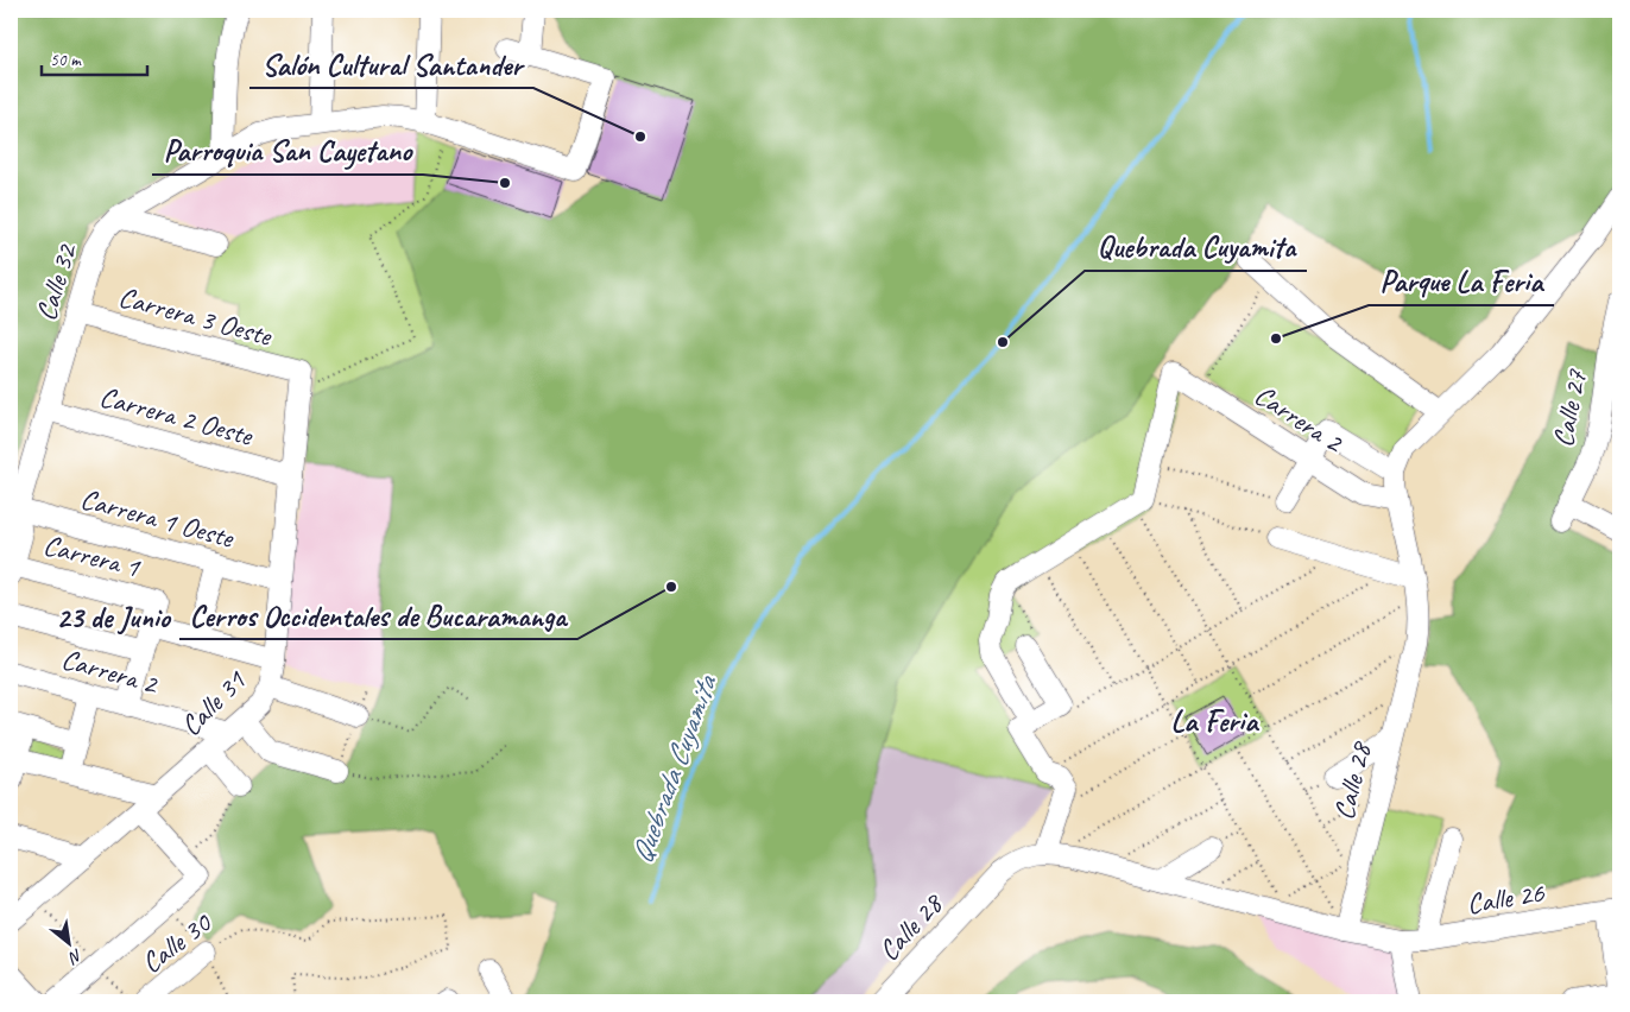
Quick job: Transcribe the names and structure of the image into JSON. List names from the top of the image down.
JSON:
{
  "streets": {
    "street": [
      "Calle 32",
      "Carrera 3 Oeste",
      "Calle 27",
      "Carrera 2 Oeste",
      "Carrera 2",
      "Carrera 1 Oeste",
      "Carrera 1",
      "Calle 31",
      "Calle 28",
      "Calle 26",
      "Calle 30"
    ]
  },
  "crossings": [
    ["Calle 32", "Carrera 3 Oeste"],
    ["Calle 32", "Carrera 2 Oeste"],
    ["Calle 32", "Carrera 1 Oeste"],
    ["Calle 32", "Carrera 1"],
    ["Carrera 3 Oeste", "Calle 31"],
    ["Carrera 2 Oeste", "Calle 31"],
    ["Carrera 2", "Calle 31"],
    ["Carrera 2", "Calle 28"],
    ["Carrera 1 Oeste", "Calle 31"]
  ],
  "districts": ["23 de Junio", "La Feria"],
  "water": ["Quebrada Cuyamita"],
  "places": [
    "Salón Cultural Santander",
    "Parroquia San Cayetano",
    "Parque La Feria",
    "Quebrada Cuyamita",
    "Cerros Occidentales de Bucaramanga"
  ],
  "scale_bar": "50 m",
  "north": "bottom right"
}
